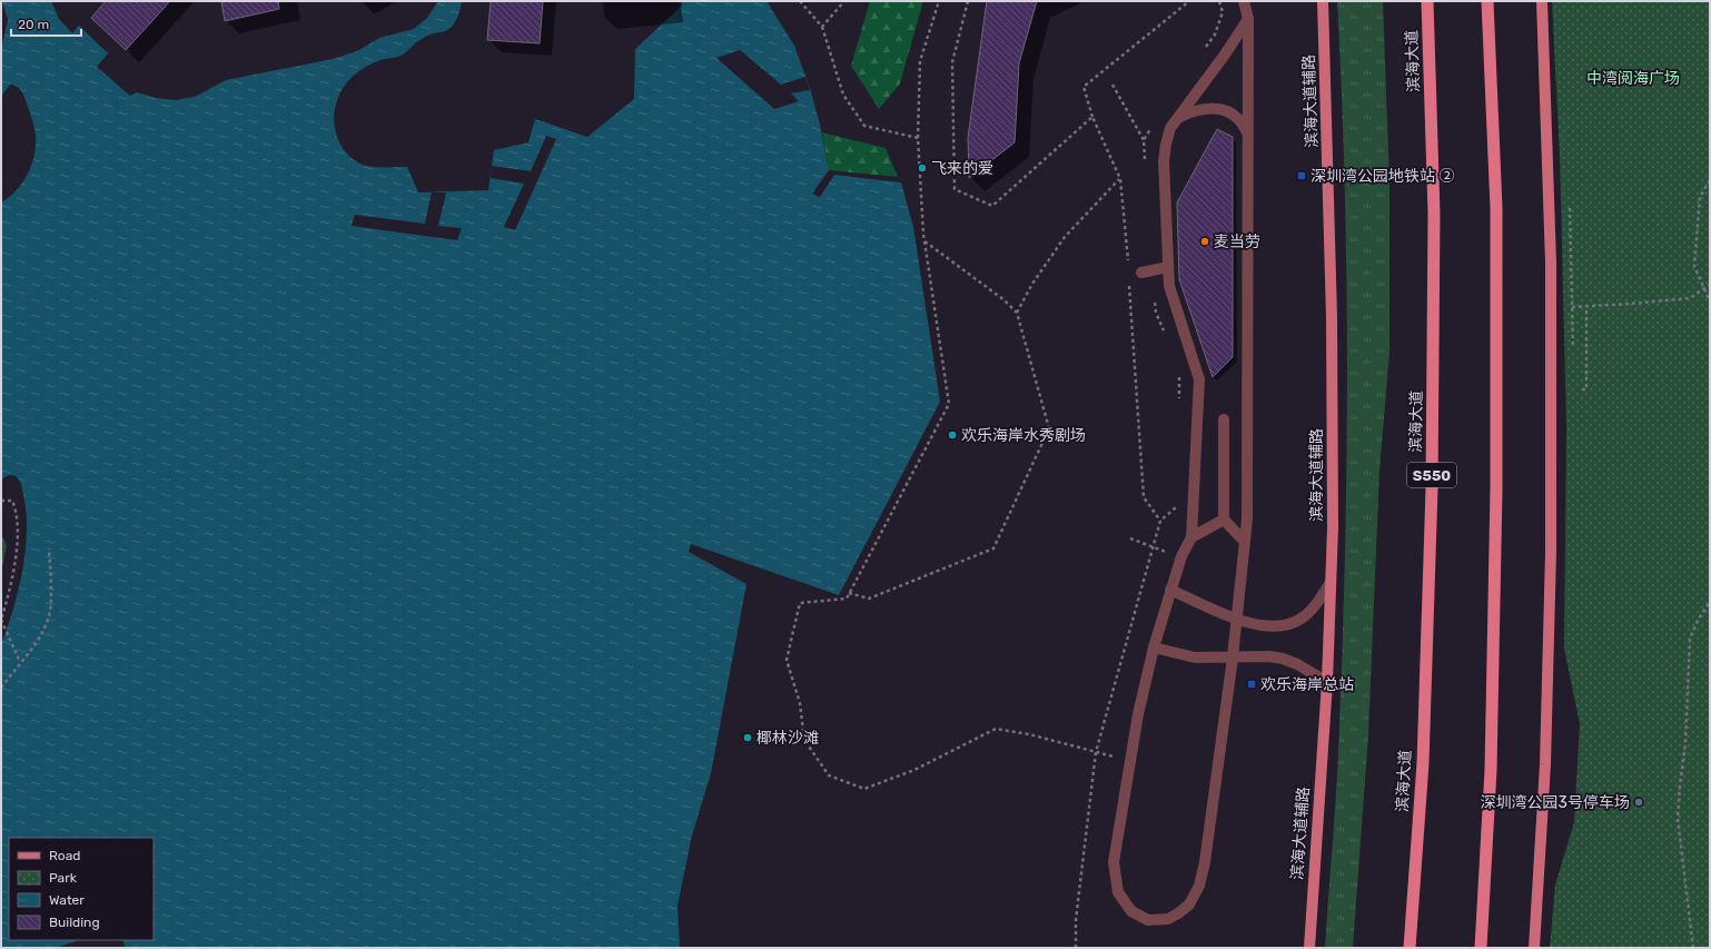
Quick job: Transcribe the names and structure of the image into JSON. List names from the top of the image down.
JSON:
{
  "streets": {
    "highway": ["滨海大道", "S550"],
    "main road": ["滨海大道辅路"]
  },
  "parks": ["中湾阅海广场"],
  "places": {
    "other": [
      "飞来的爱",
      "麦当劳",
      "欢乐海岸水秀剧场",
      "椰林沙滩",
      "深圳湾公园3号停车场"
    ],
    "transit": ["深圳湾公园地铁站 ②", "欢乐海岸总站"]
  },
  "legend": [
    "Road",
    "Park",
    "Water",
    "Building"
  ],
  "scale_bar": "20 m"
}
